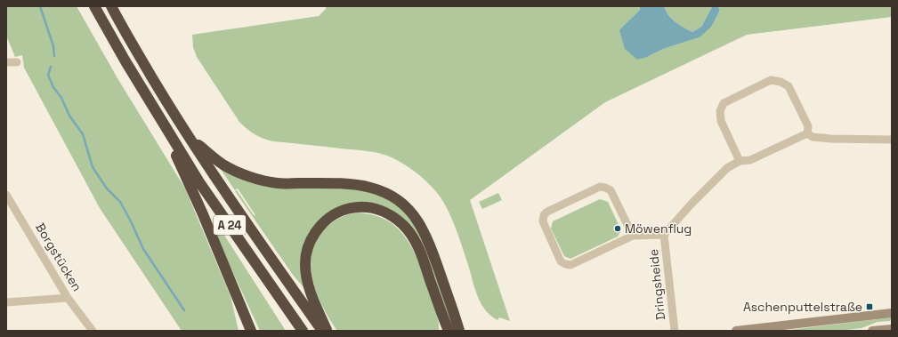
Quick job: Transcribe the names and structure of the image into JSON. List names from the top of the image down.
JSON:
{
  "streets": {
    "highway": ["A 24"],
    "street": ["Borgstücken", "Dringsheide"]
  },
  "places": {
    "other": ["Möwenflug"],
    "transit": ["Aschenputtelstraße"]
  }
}
